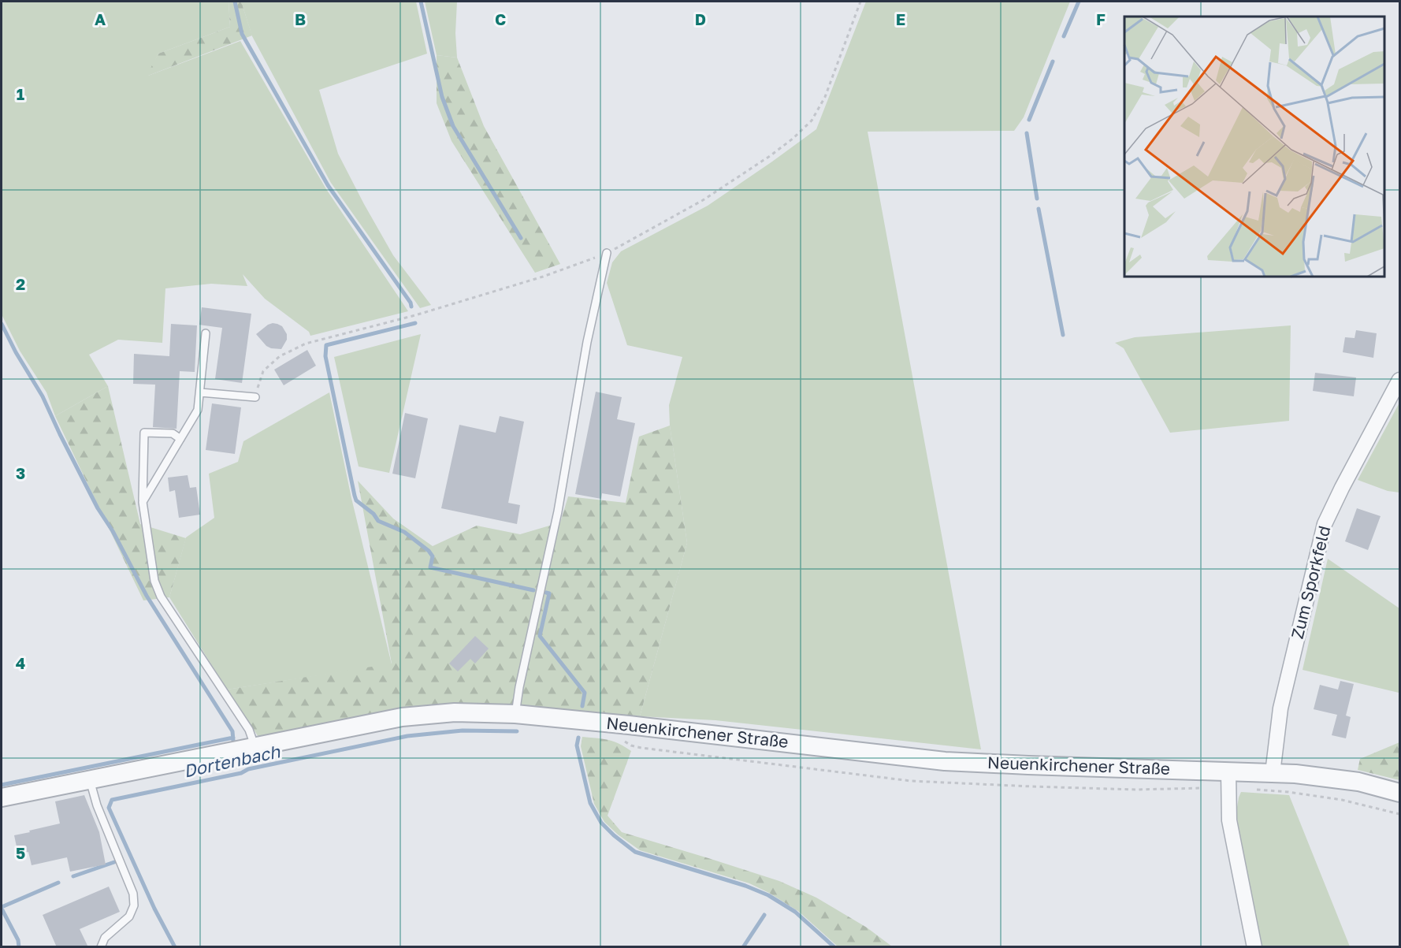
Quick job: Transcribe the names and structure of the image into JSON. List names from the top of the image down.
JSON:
{
  "streets": {
    "street": ["Zum Sporkfeld", "Neuenkirchener Straße"]
  },
  "crossings": [
    ["Zum Sporkfeld", "Neuenkirchener Straße"]
  ],
  "water": ["Dortenbach"],
  "grid": {
    "columns": [
      "A",
      "B",
      "C",
      "D",
      "E",
      "F"
    ],
    "rows": [
      "1",
      "2",
      "3",
      "4",
      "5"
    ]
  }
}
